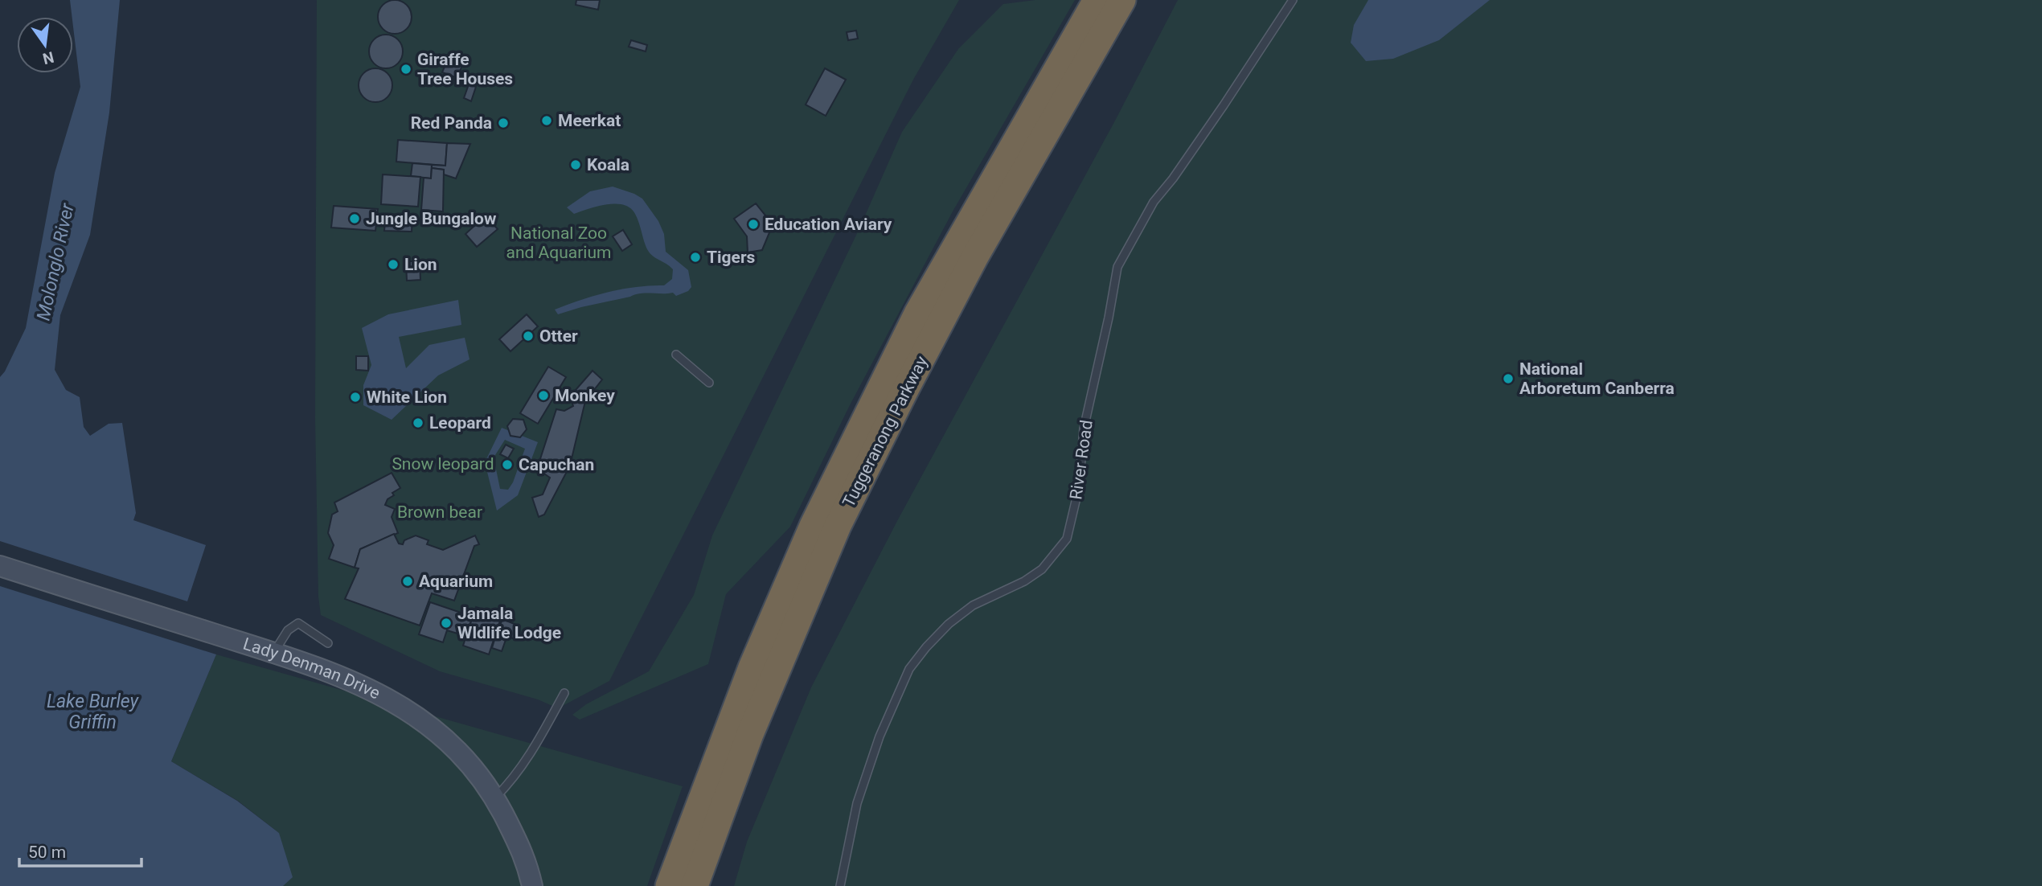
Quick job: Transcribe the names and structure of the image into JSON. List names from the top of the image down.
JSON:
{
  "streets": {
    "highway": ["Tuggeranong Parkway"],
    "street": ["Lady Denman Drive"],
    "lane": ["River Road"]
  },
  "water": ["Molonglo River", "Lake Burley Griffin"],
  "parks": ["National Zoo and Aquarium", "Snow leopard", "Brown bear"],
  "places": [
    "Giraffe Tree Houses",
    "Meerkat",
    "Red Panda",
    "Koala",
    "Jungle Bungalow",
    "Education Aviary",
    "Tigers",
    "Lion",
    "Otter",
    "National Arboretum Canberra",
    "Monkey",
    "White Lion",
    "Leopard",
    "Capuchan",
    "Aquarium",
    "Jamala Wldlife Lodge"
  ],
  "scale_bar": "50 m",
  "north": "bottom"
}
